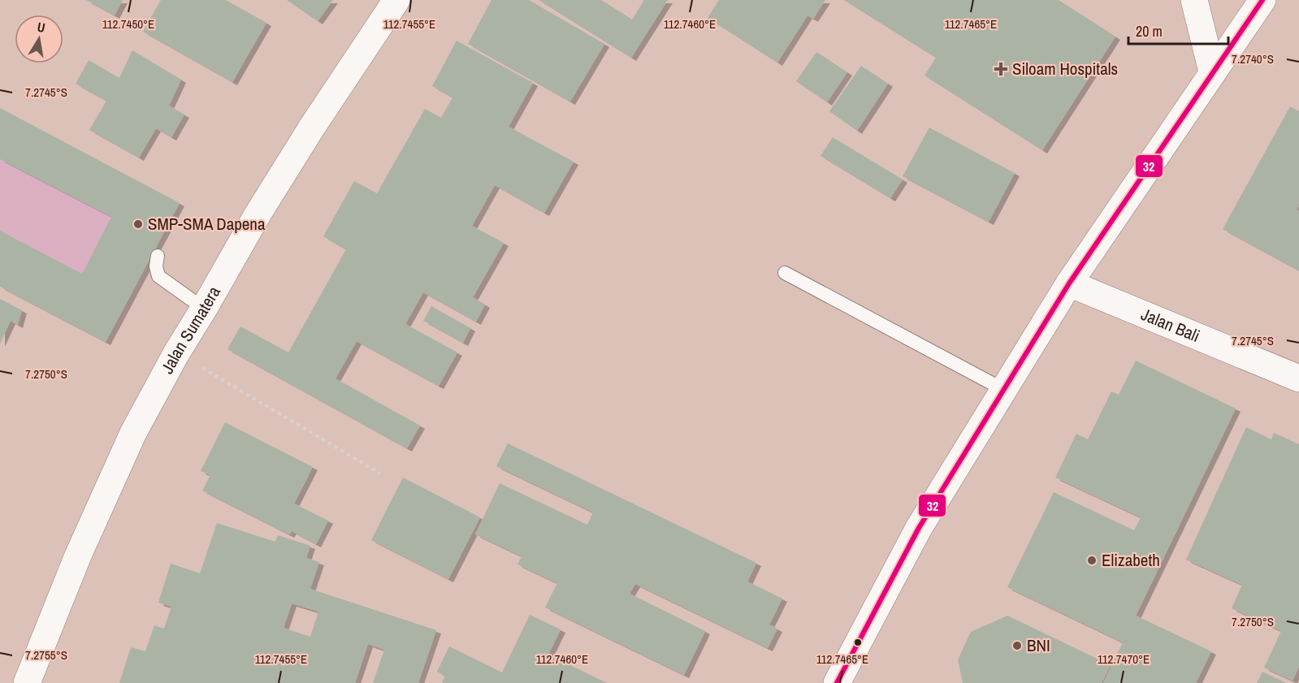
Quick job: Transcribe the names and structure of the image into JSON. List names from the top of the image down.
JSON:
{
  "streets": {
    "main road": ["Jalan Bali", "Jalan Sumatera"]
  },
  "places": {
    "health": ["Siloam Hospitals"],
    "other": ["SMP-SMA Dapena", "Elizabeth", "BNI"]
  },
  "lines": ["transit line 32"],
  "scale_bar": "20 m",
  "north": "top",
  "coordinates": [
    "112.7450°E",
    "112.7455°E",
    "112.7460°E",
    "112.7465°E",
    "7.2740°S",
    "7.2745°S",
    "7.2750°S",
    "7.2755°S",
    "112.7470°E"
  ]
}
